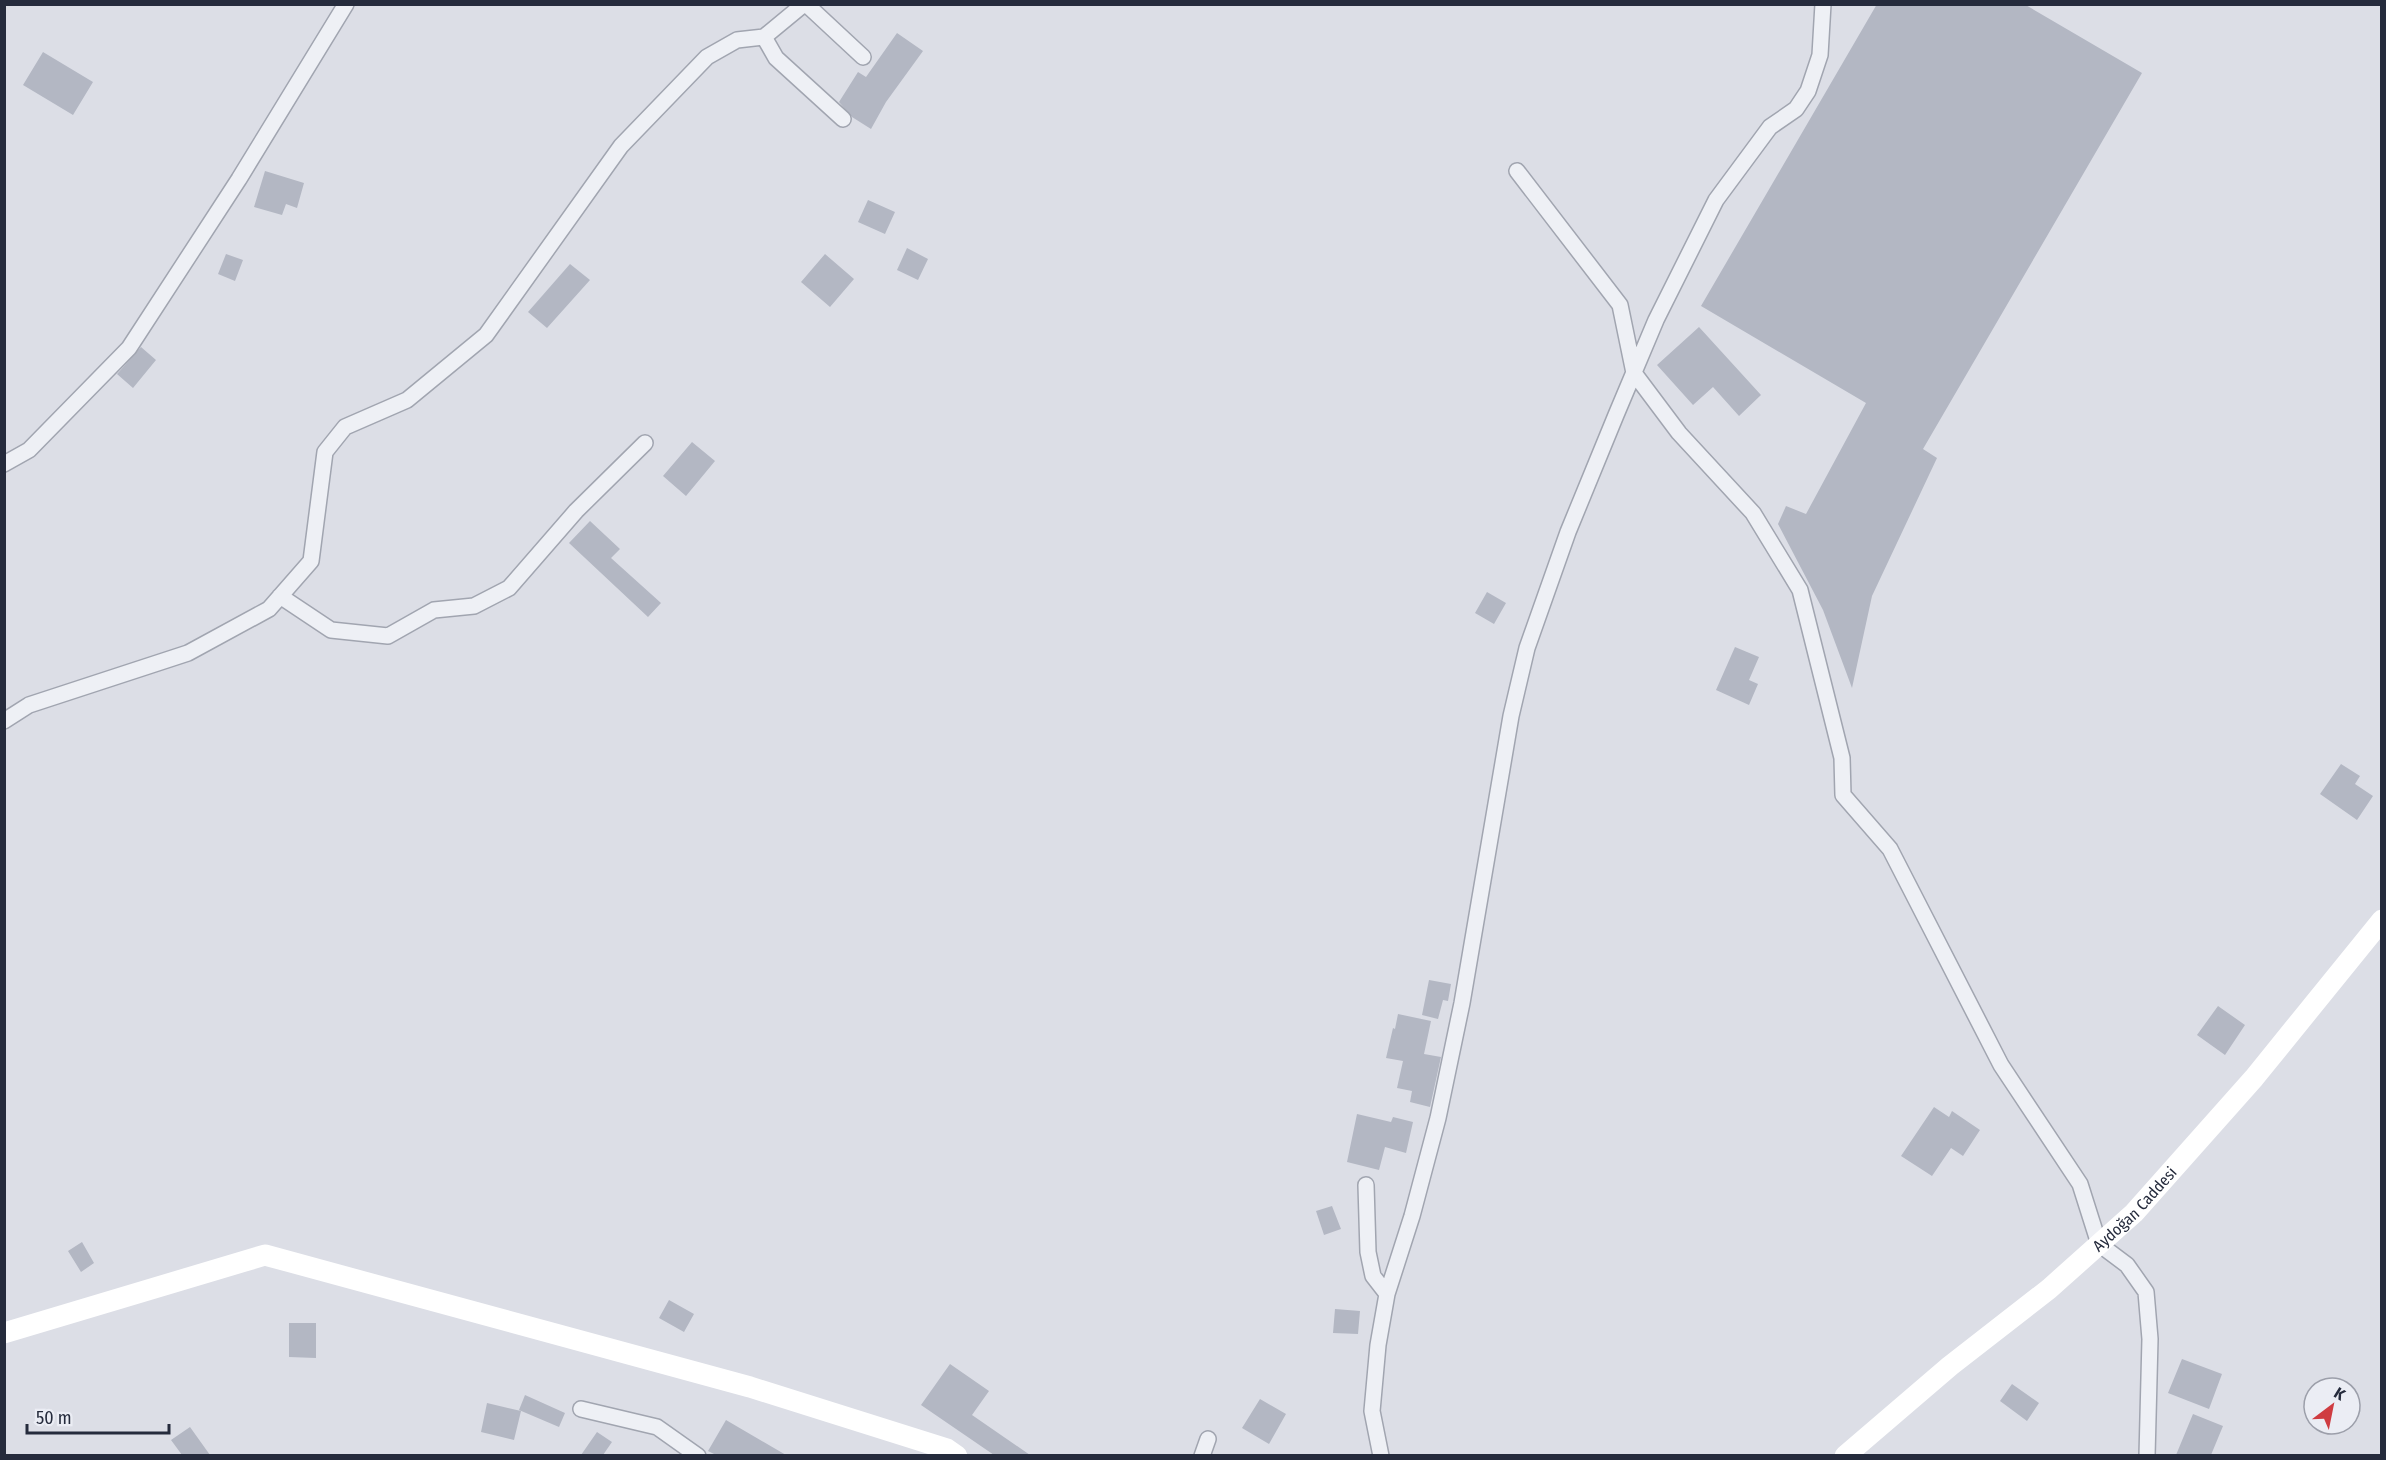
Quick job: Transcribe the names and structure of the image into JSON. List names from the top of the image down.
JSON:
{
  "streets": {
    "street": ["Aydoğan Caddesi"]
  },
  "scale_bar": "50 m",
  "north": "top right"
}
